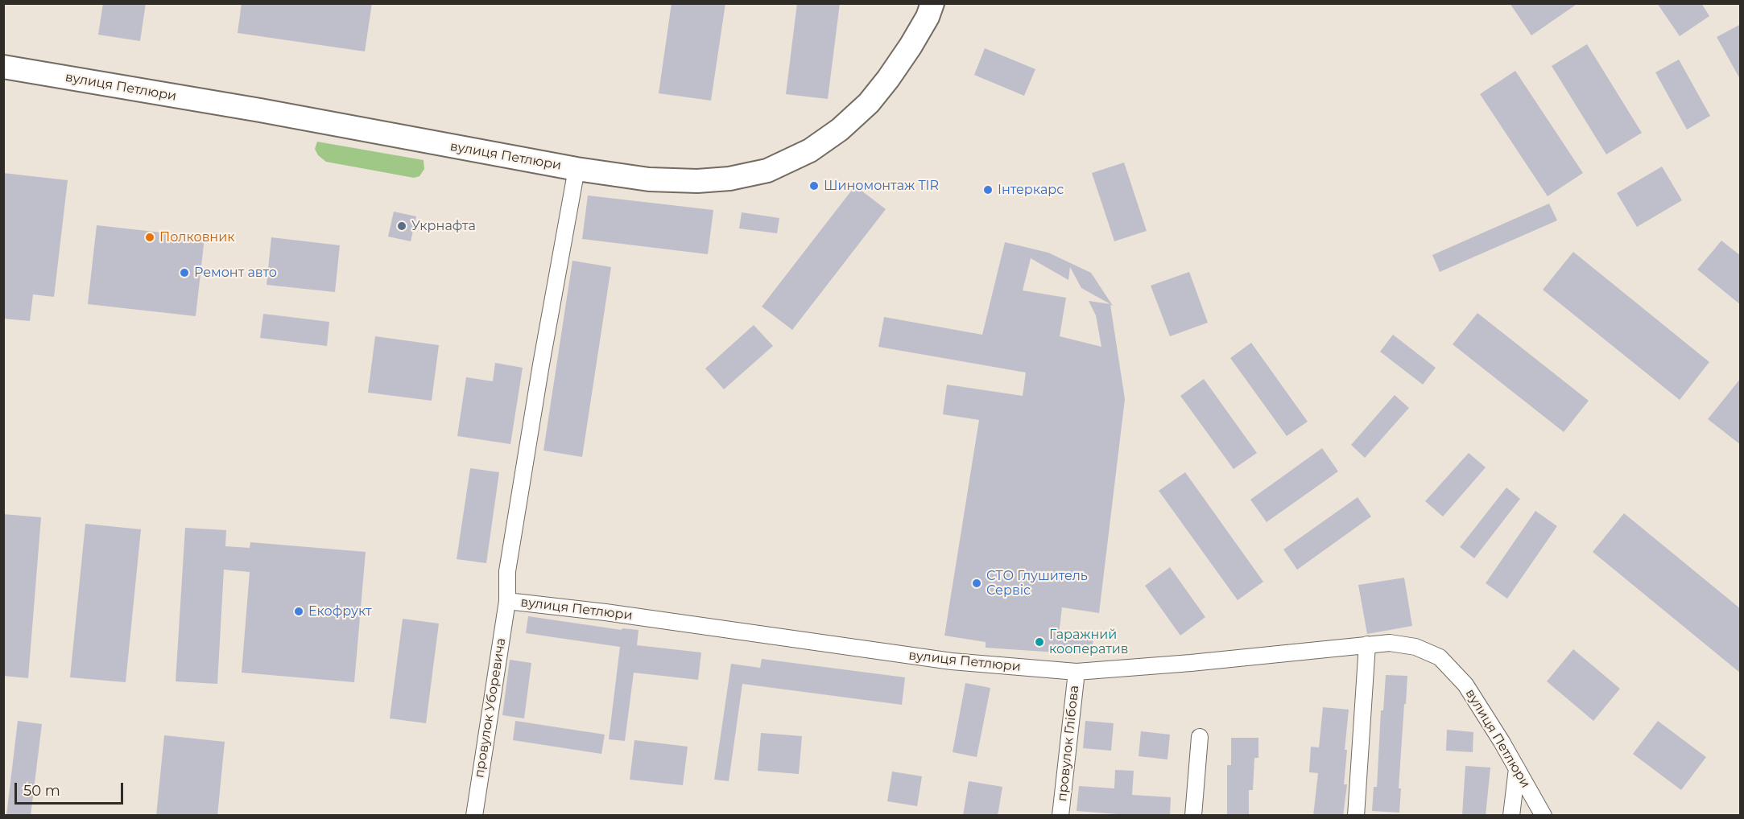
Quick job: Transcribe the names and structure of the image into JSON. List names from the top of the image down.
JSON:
{
  "streets": {
    "main road": ["вулиця Петлюри"],
    "street": ["провулок Уборевича", "провулок Глібова"]
  },
  "crossings": [
    ["вулиця Петлюри", "провулок Уборевича"],
    ["вулиця Петлюри", "провулок Глібова"]
  ],
  "places": [
    "Шиномонтаж TIR",
    "Інтеркарс",
    "Укрнафта",
    "Полковник",
    "Ремонт авто",
    "СТО Глушитель Сервіс",
    "Екофрукт",
    "Гаражний кооператив"
  ],
  "scale_bar": "50 m"
}
